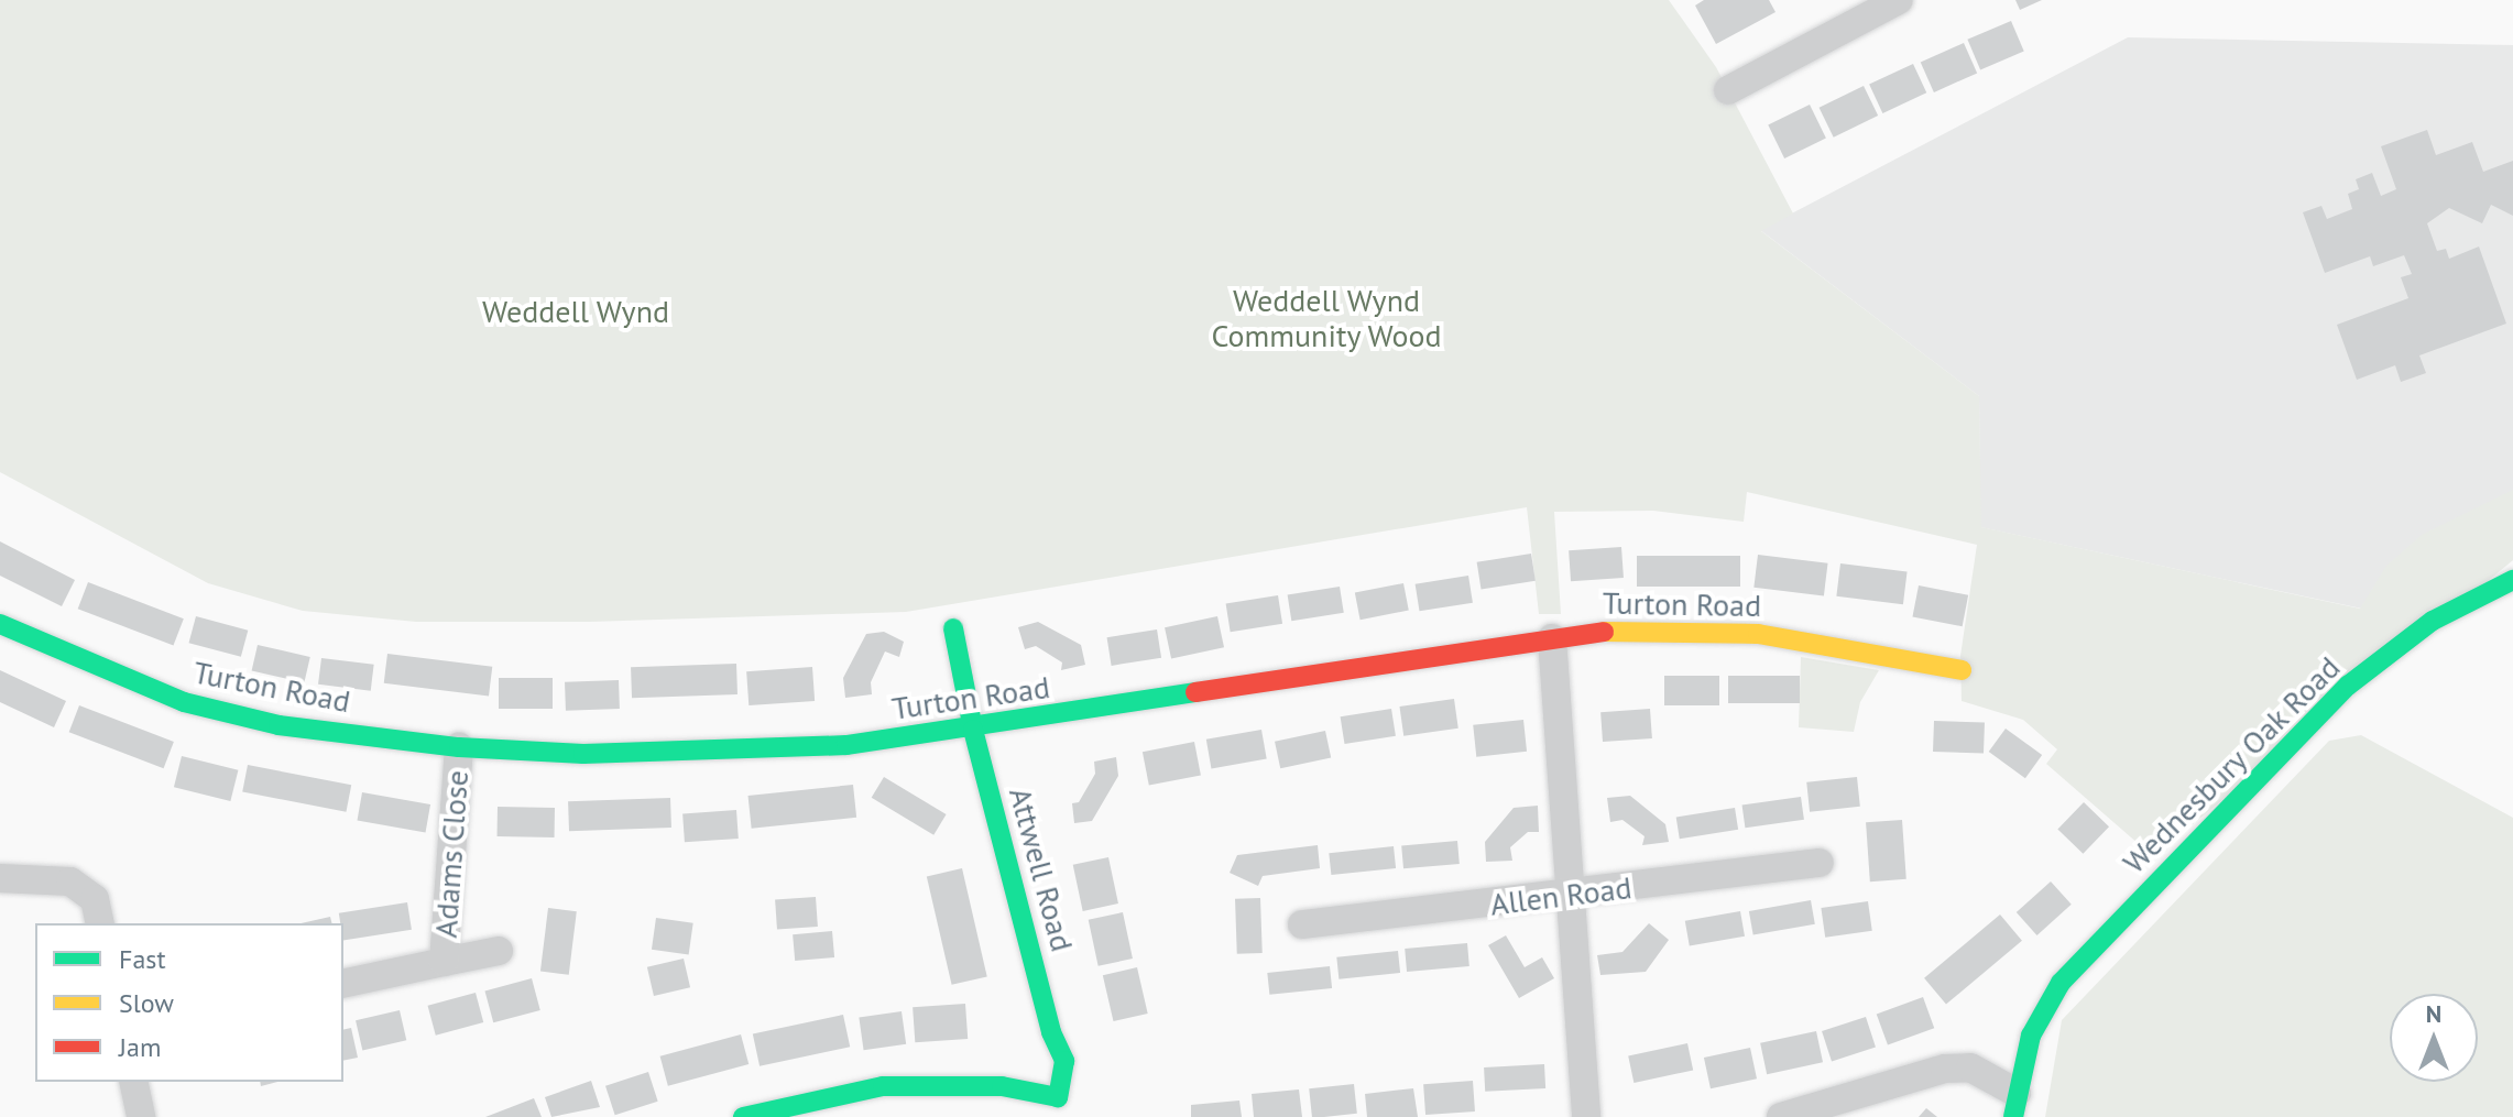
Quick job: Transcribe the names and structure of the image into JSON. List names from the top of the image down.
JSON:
{
  "streets": {
    "street": [
      "Turton Road",
      "Wednesbury Oak Road",
      "Adams Close",
      "Attwell Road",
      "Allen Road"
    ]
  },
  "crossings": [
    ["Turton Road", "Adams Close"],
    ["Turton Road", "Attwell Road"]
  ],
  "parks": ["Weddell Wynd Community Wood", "Weddell Wynd"],
  "legend": ["Fast", "Slow", "Jam"],
  "north": "top"
}
